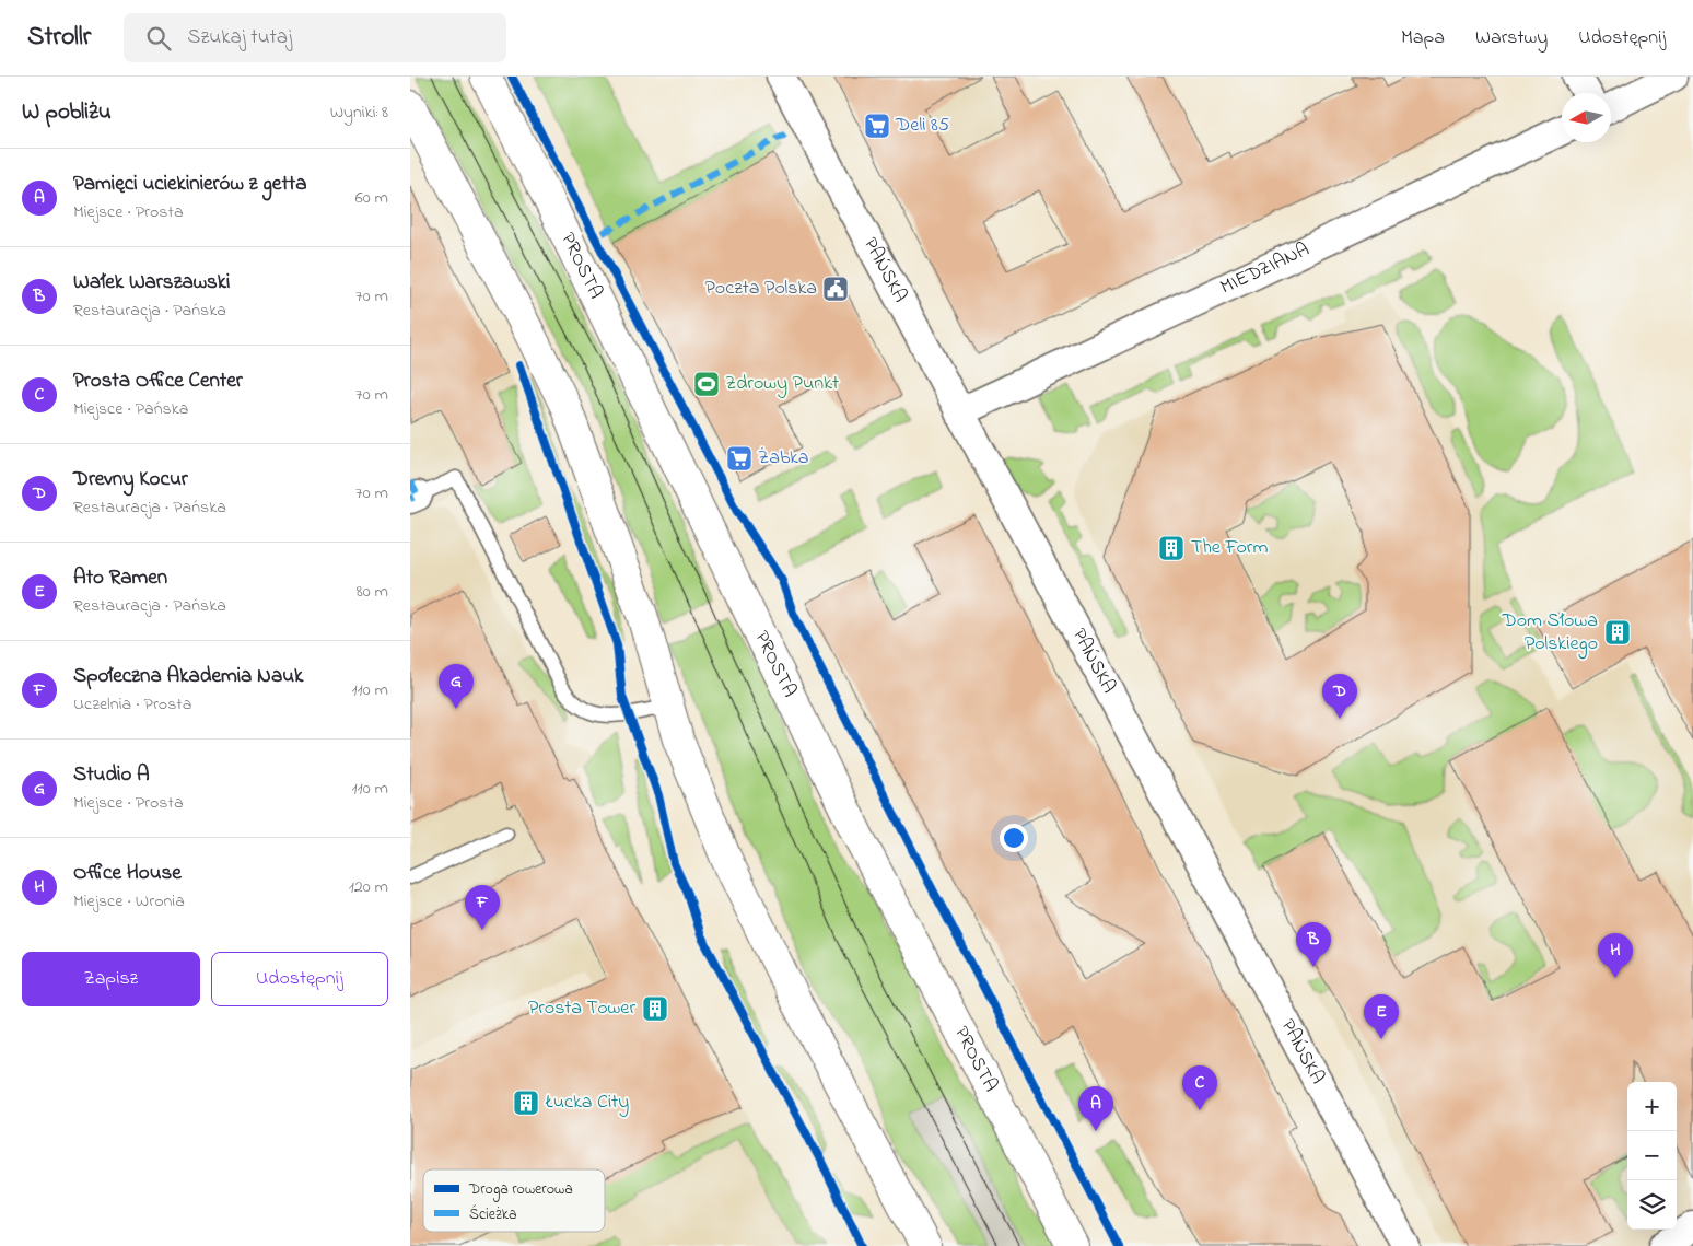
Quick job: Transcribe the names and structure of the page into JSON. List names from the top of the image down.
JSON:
{
  "streets": {
    "main road": ["PROSTA"],
    "street": ["MIEDZIANA", "PAŃSKA"]
  },
  "crossings": [
    ["MIEDZIANA", "PAŃSKA"]
  ],
  "places": {
    "supermarket": ["Deli 85", "Żabka"],
    "public building": ["Poczta Polska"],
    "sports": ["Zdrowy Punkt"],
    "building": [
      "The Form",
      "Dom Słowa Polskiego",
      "Prosta Tower",
      "Łucka City"
    ]
  },
  "legend": ["Droga rowerowa", "Ścieżka"],
  "north": "left",
  "page": {
    "header": "Strollr",
    "search": "Szukaj tutaj",
    "nav": ["Mapa", "Warstwy", "Udostępnij"],
    "heading": ["W pobliżu", "Wyniki: 8"],
    "list": [
      {
        "mark": "A",
        "name": "Pamięci uciekinierów z getta",
        "note": "Miejsce · Prosta",
        "value": "60 m"
      },
      {
        "mark": "B",
        "name": "Wałek Warszawski",
        "note": "Restauracja · Pańska",
        "value": "70 m"
      },
      {
        "mark": "C",
        "name": "Prosta Office Center",
        "note": "Miejsce · Pańska",
        "value": "70 m"
      },
      {
        "mark": "D",
        "name": "Drevny Kocur",
        "note": "Restauracja · Pańska",
        "value": "70 m"
      },
      {
        "mark": "E",
        "name": "Ato Ramen",
        "note": "Restauracja · Pańska",
        "value": "80 m"
      },
      {
        "mark": "F",
        "name": "Społeczna Akademia Nauk",
        "note": "Uczelnia · Prosta",
        "value": "110 m"
      },
      {
        "mark": "G",
        "name": "Studio A",
        "note": "Miejsce · Prosta",
        "value": "110 m"
      },
      {
        "mark": "H",
        "name": "Office House",
        "note": "Miejsce · Wronia",
        "value": "120 m"
      }
    ],
    "pins": [
      "G",
      "D",
      "F",
      "B",
      "H",
      "E",
      "C",
      "A"
    ],
    "buttons": ["Zapisz", "Udostępnij"],
    "map_buttons": ["+", "−"]
  }
}
